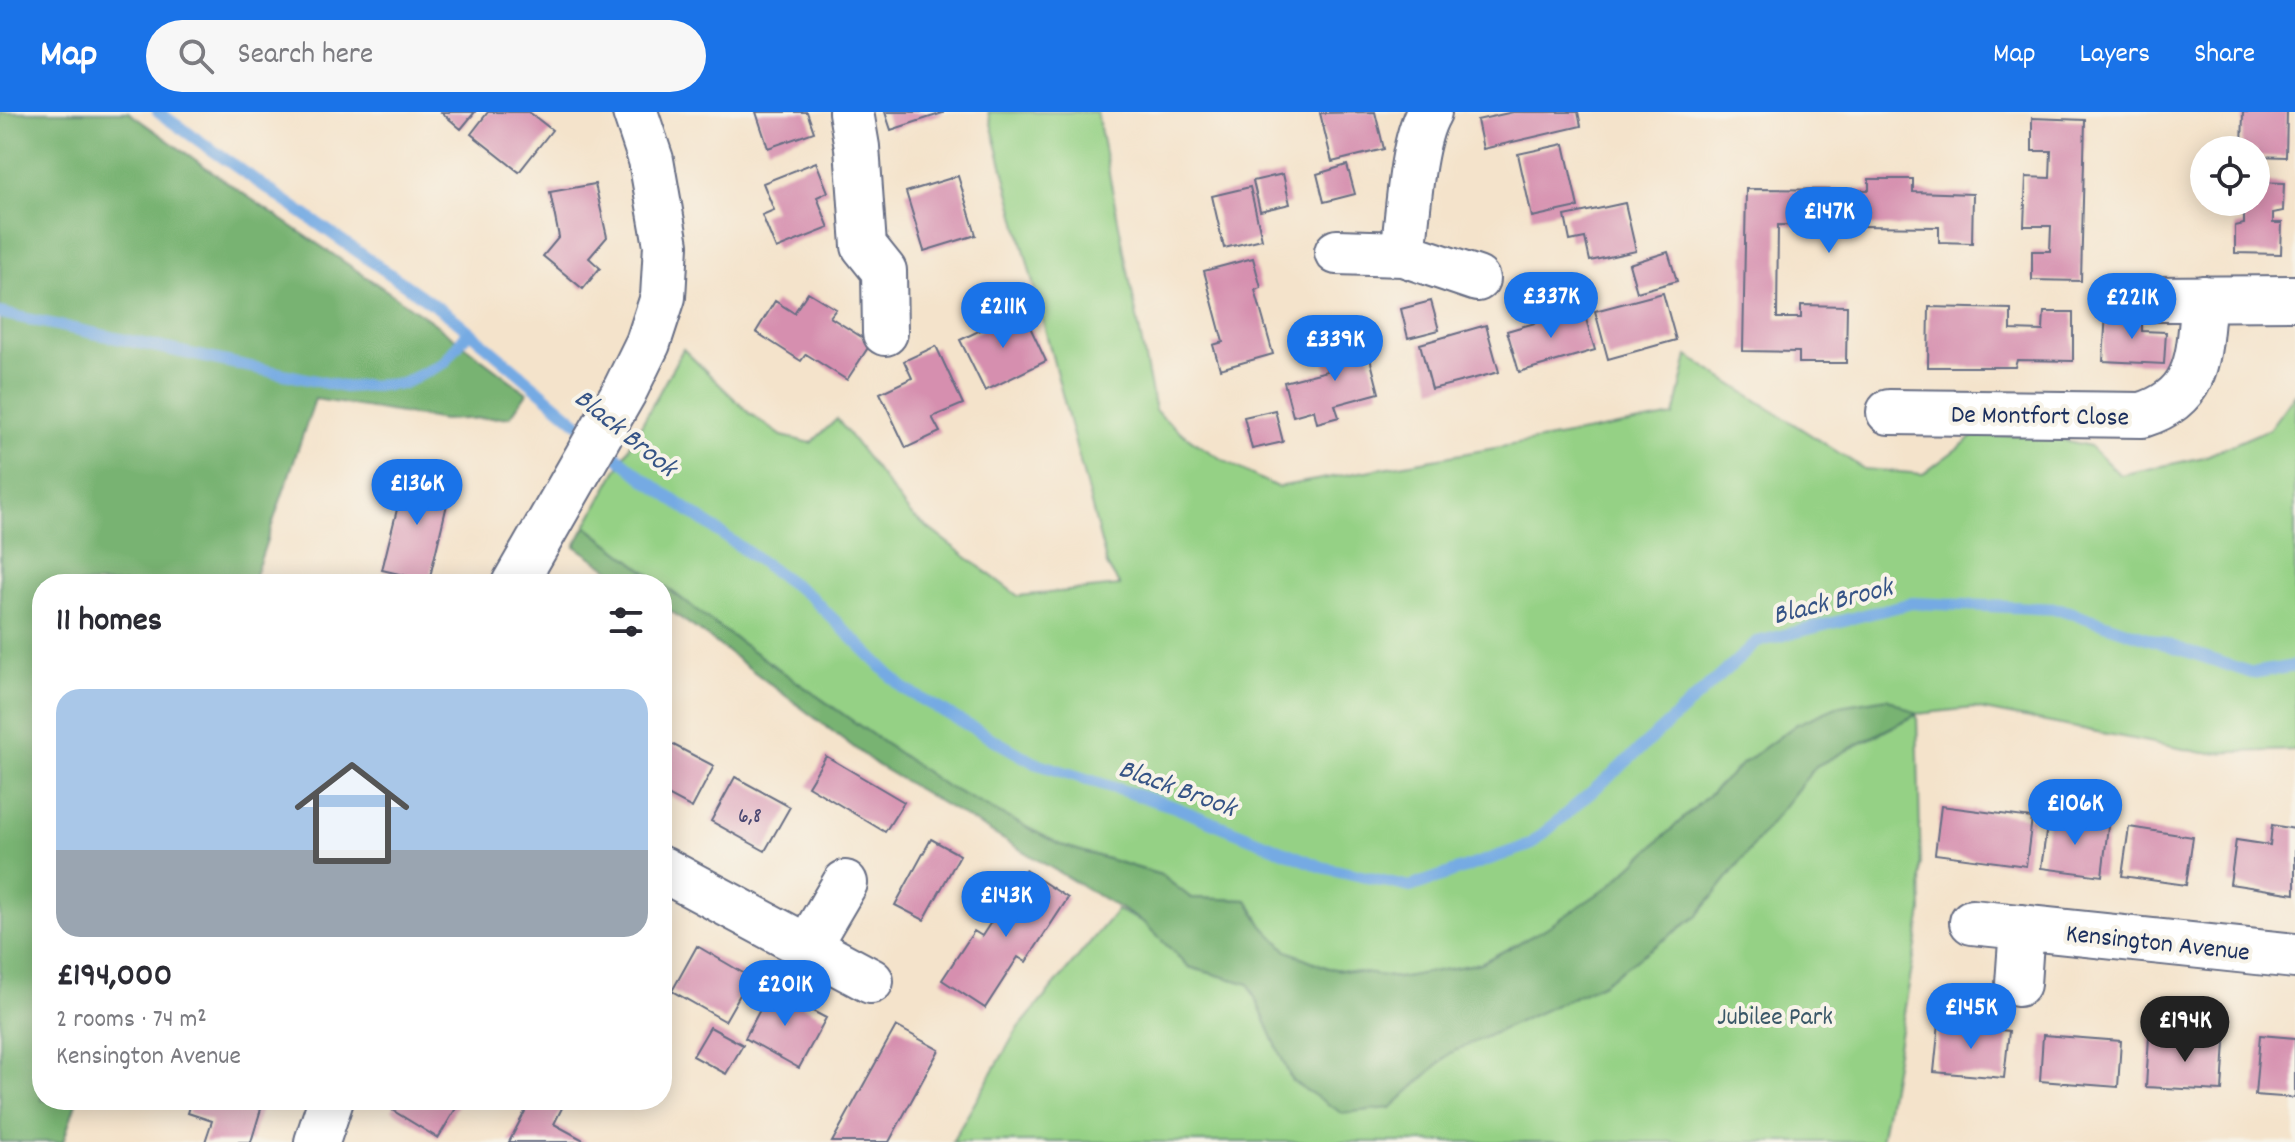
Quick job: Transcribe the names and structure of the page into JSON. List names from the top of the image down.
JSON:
{
  "streets": {
    "street": ["De Montfort Close", "Kensington Avenue"]
  },
  "water": ["Black Brook"],
  "parks": ["Jubilee Park"],
  "house_numbers": ["6,8"],
  "page": {
    "header": "Map",
    "search": "Search here",
    "nav": ["Map", "Layers", "Share"],
    "price": [
      "£147K",
      "£337K",
      "£221K",
      "£211K",
      "£339K",
      "£136K",
      "£106K",
      "£143K",
      "£201K",
      "£145K",
      "£194K"
    ],
    "heading": "11 homes",
    "list": [
      {
        "name": "£194,000",
        "note": "2 rooms · 74 m² · Kensington Avenue"
      }
    ]
  }
}
